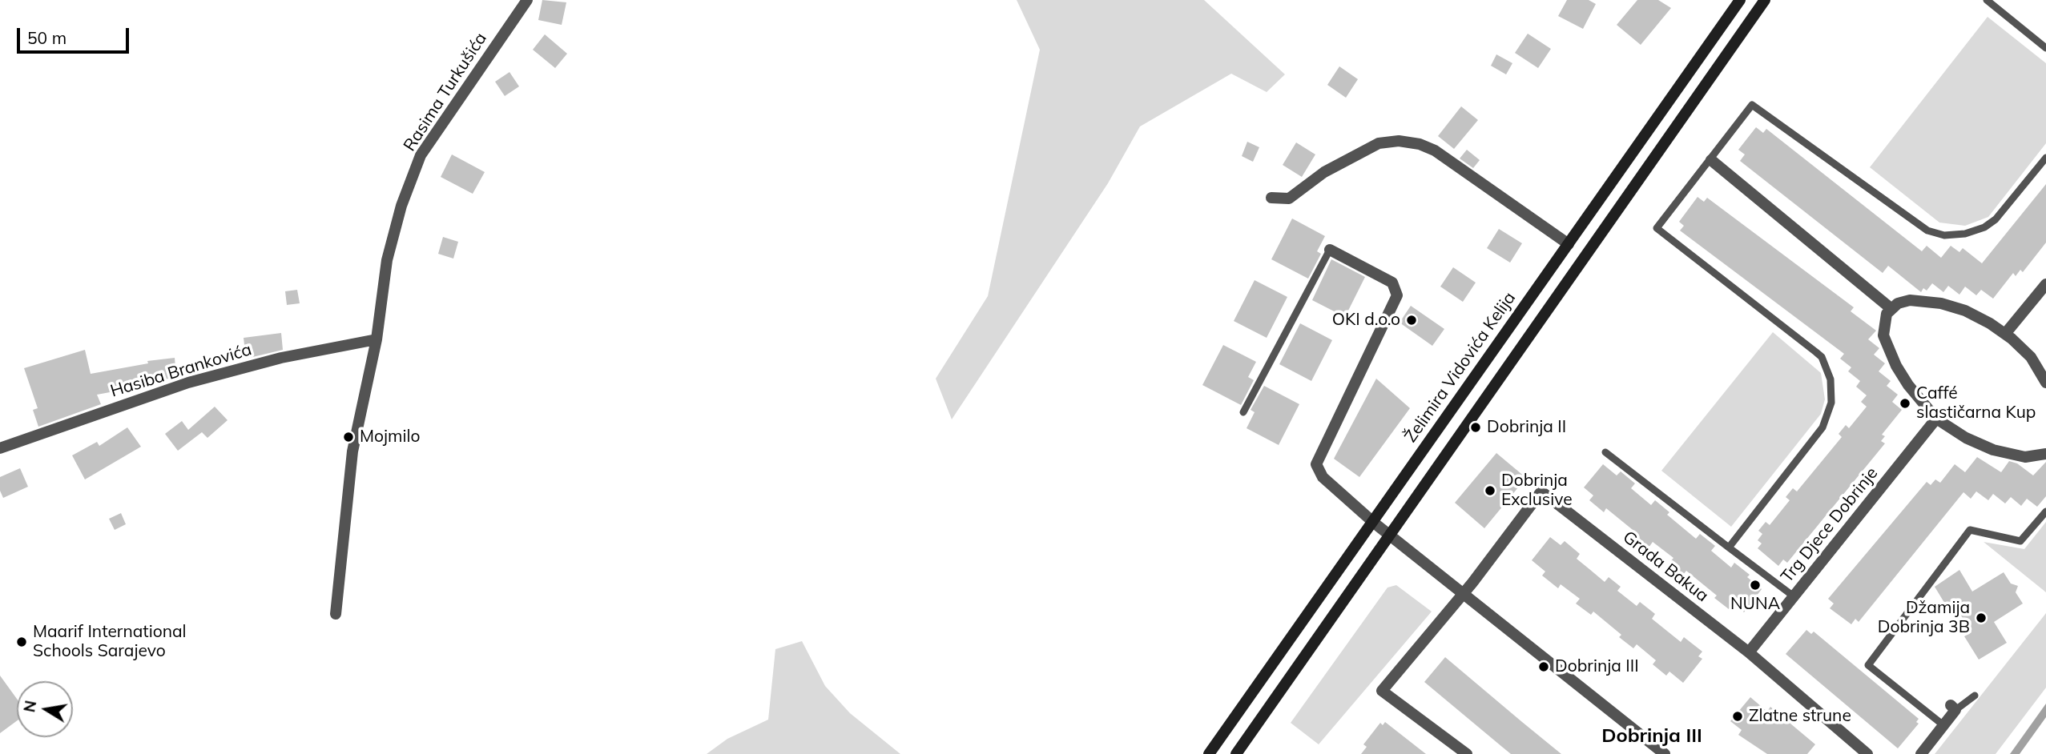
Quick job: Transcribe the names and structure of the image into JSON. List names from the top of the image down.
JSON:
{
  "streets": {
    "main road": ["Želimira Vidovića Kelija"],
    "street": [
      "Rasima Turkušića",
      "Hasiba Brankovića",
      "Trg Djece Dobrinje",
      "Grada Bakua"
    ]
  },
  "crossings": [
    ["Rasima Turkušića", "Hasiba Brankovića"],
    ["Trg Djece Dobrinje", "Grada Bakua"]
  ],
  "districts": ["Dobrinja III"],
  "places": [
    "OKI d.o.o",
    "Caffé slastičarna Kup",
    "Dobrinja II",
    "Mojmilo",
    "Dobrinja Exclusive",
    "NUNA",
    "Džamija Dobrinja 3B",
    "Maarif International Schools Sarajevo",
    "Dobrinja III",
    "Zlatne strune"
  ],
  "scale_bar": "50 m",
  "north": "left"
}
